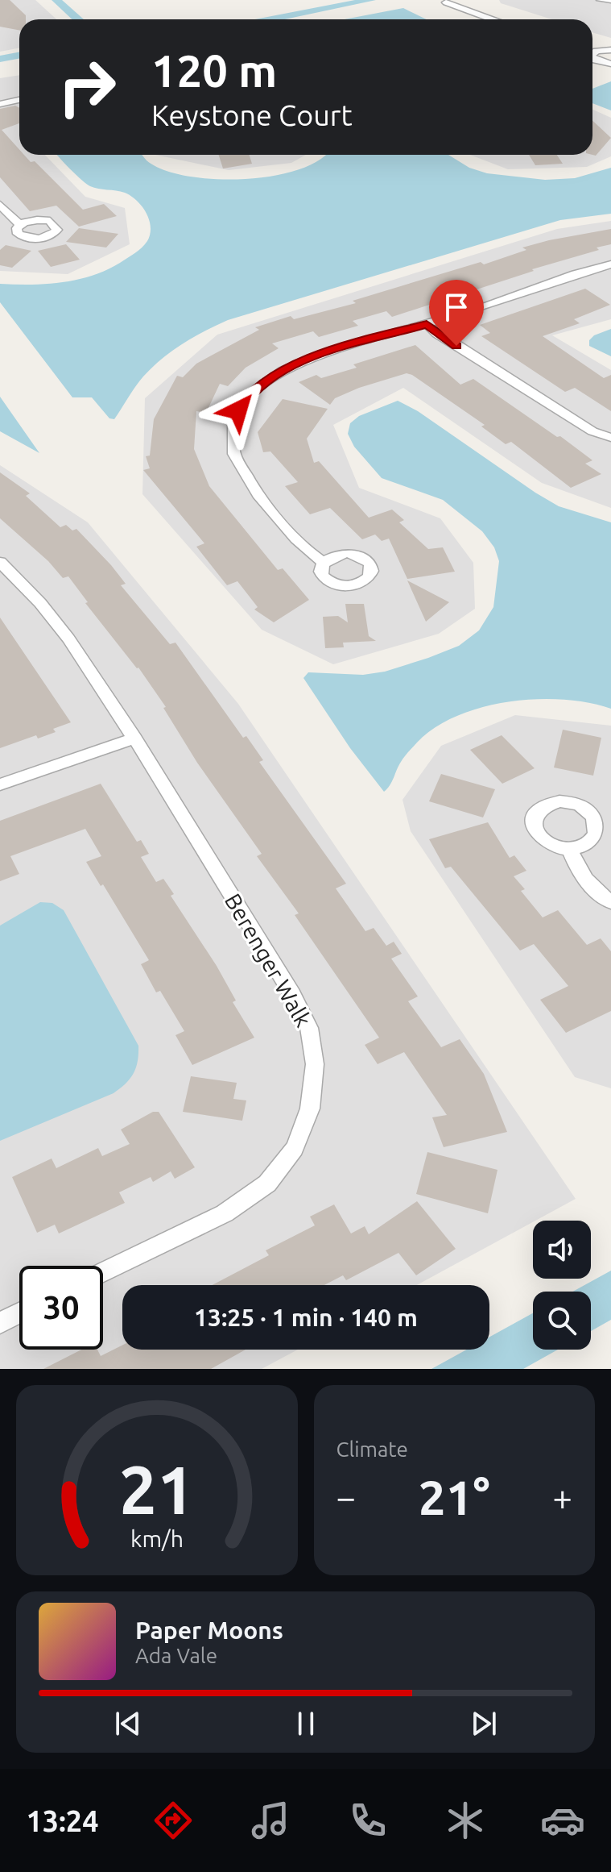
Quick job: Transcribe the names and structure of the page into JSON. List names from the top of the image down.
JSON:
{
  "streets": {
    "street": ["Berenger Walk"]
  },
  "page": {
    "turn": ["120 m", "Keystone Court"],
    "limit": "30",
    "trip": "13:25 · 1 min · 140 m",
    "tile": "Climate",
    "heat": ["−", "21°", "+"],
    "song": ["Paper Moons", "Ada Vale"],
    "tabs": "13:24",
    "gauge": ["21", "km/h"]
  }
}
